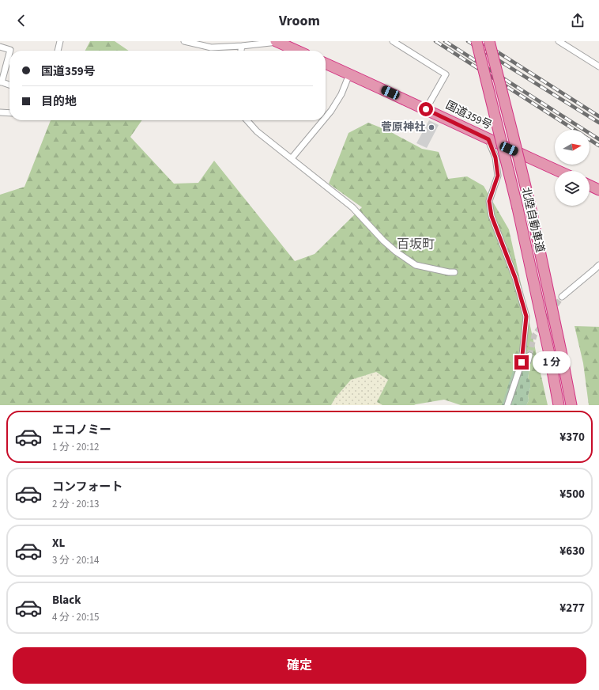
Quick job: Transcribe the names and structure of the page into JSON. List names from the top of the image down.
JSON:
{
  "streets": {
    "highway": ["国道359号", "北陸自動車道"]
  },
  "districts": ["百坂町"],
  "places": ["菅原神社"],
  "north": "right",
  "page": {
    "header": "Vroom",
    "banner": ["国道359号", "目的地"],
    "bubble": "1 分",
    "list": [
      {
        "name": "エコノミー",
        "note": "1 分 · 20:12",
        "value": "¥370"
      },
      {
        "name": "コンフォート",
        "note": "2 分 · 20:13",
        "value": "¥500"
      },
      {
        "name": "XL",
        "note": "3 分 · 20:14",
        "value": "¥630"
      },
      {
        "name": "Black",
        "note": "4 分 · 20:15",
        "value": "¥277"
      }
    ],
    "buttons": "確定"
  }
}
